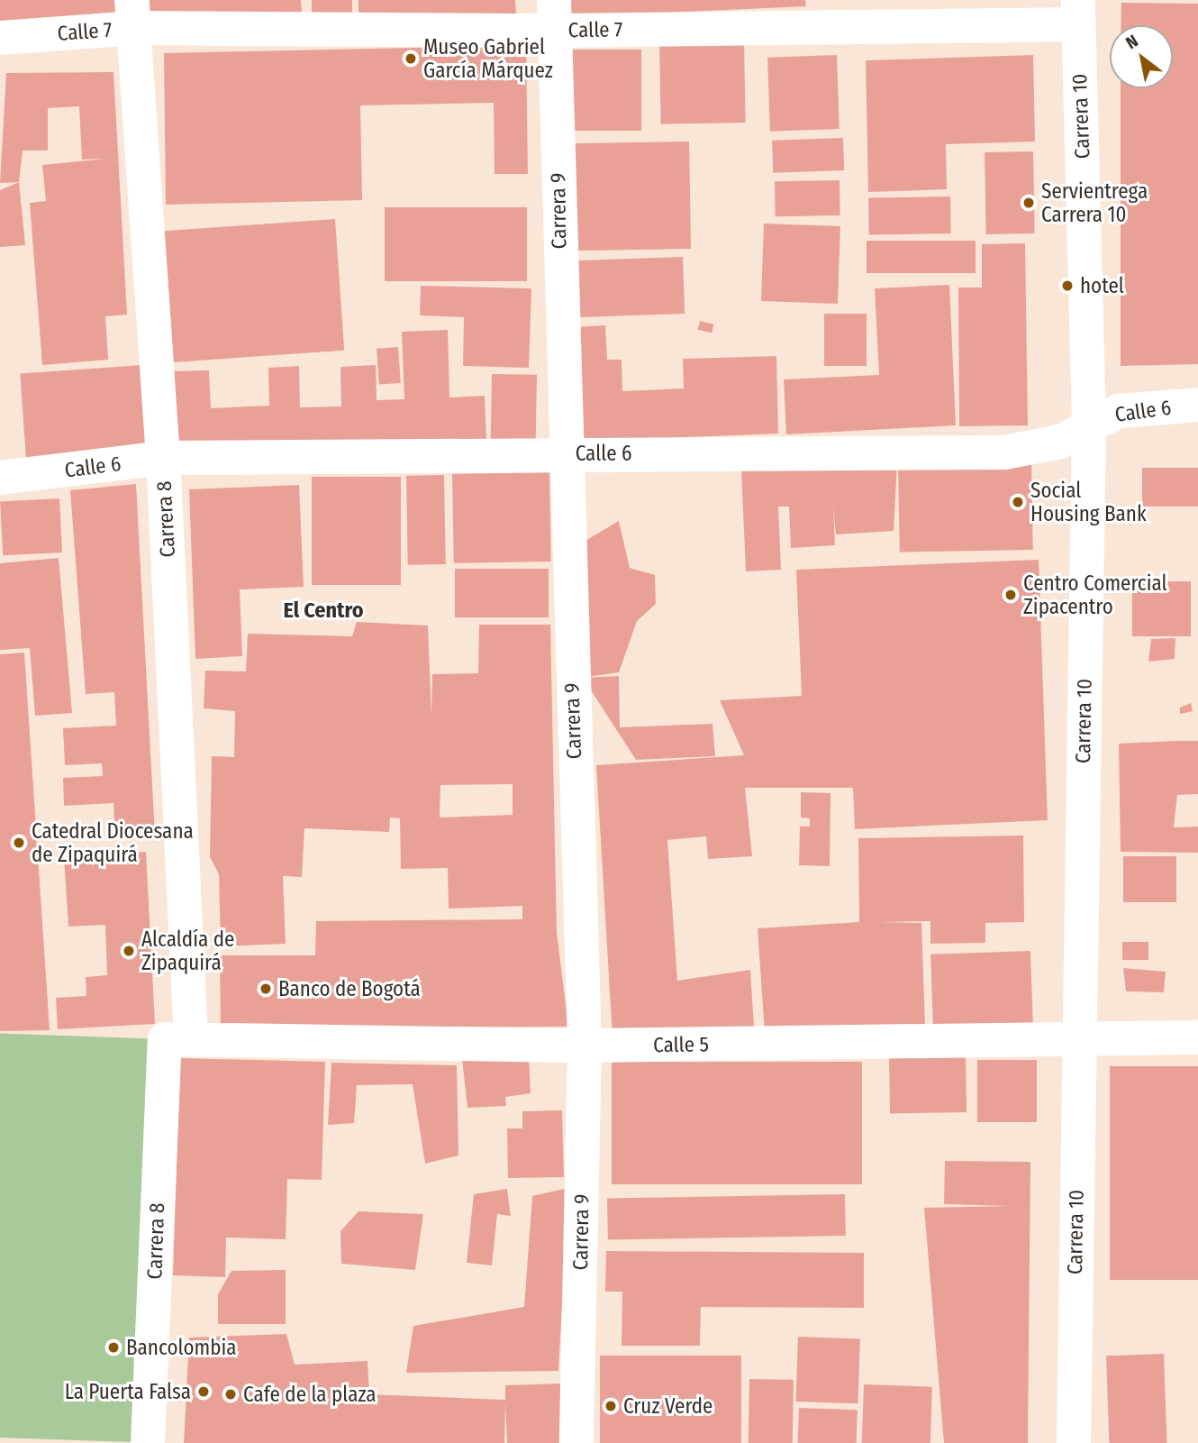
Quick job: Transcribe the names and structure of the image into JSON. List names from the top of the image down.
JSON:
{
  "streets": {
    "street": [
      "Calle 7",
      "Carrera 10",
      "Carrera 9",
      "Calle 6",
      "Carrera 8",
      "Calle 5"
    ]
  },
  "crossings": [
    ["Calle 7", "Carrera 10"],
    ["Calle 7", "Carrera 9"],
    ["Calle 7", "Carrera 8"],
    ["Carrera 10", "Calle 6"],
    ["Carrera 10", "Calle 5"],
    ["Carrera 9", "Calle 6"],
    ["Carrera 9", "Calle 5"],
    ["Calle 6", "Carrera 8"],
    ["Carrera 8", "Calle 5"]
  ],
  "districts": ["El Centro"],
  "places": [
    "Museo Gabriel García Márquez",
    "Servientrega Carrera 10",
    "hotel",
    "Social Housing Bank",
    "Centro Comercial Zipacentro",
    "Catedral Diocesana de Zipaquirá",
    "Alcaldía de Zipaquirá",
    "Banco de Bogotá",
    "Bancolombia",
    "La Puerta Falsa",
    "Cafe de la plaza",
    "Cruz Verde"
  ],
  "north": "top left"
}
